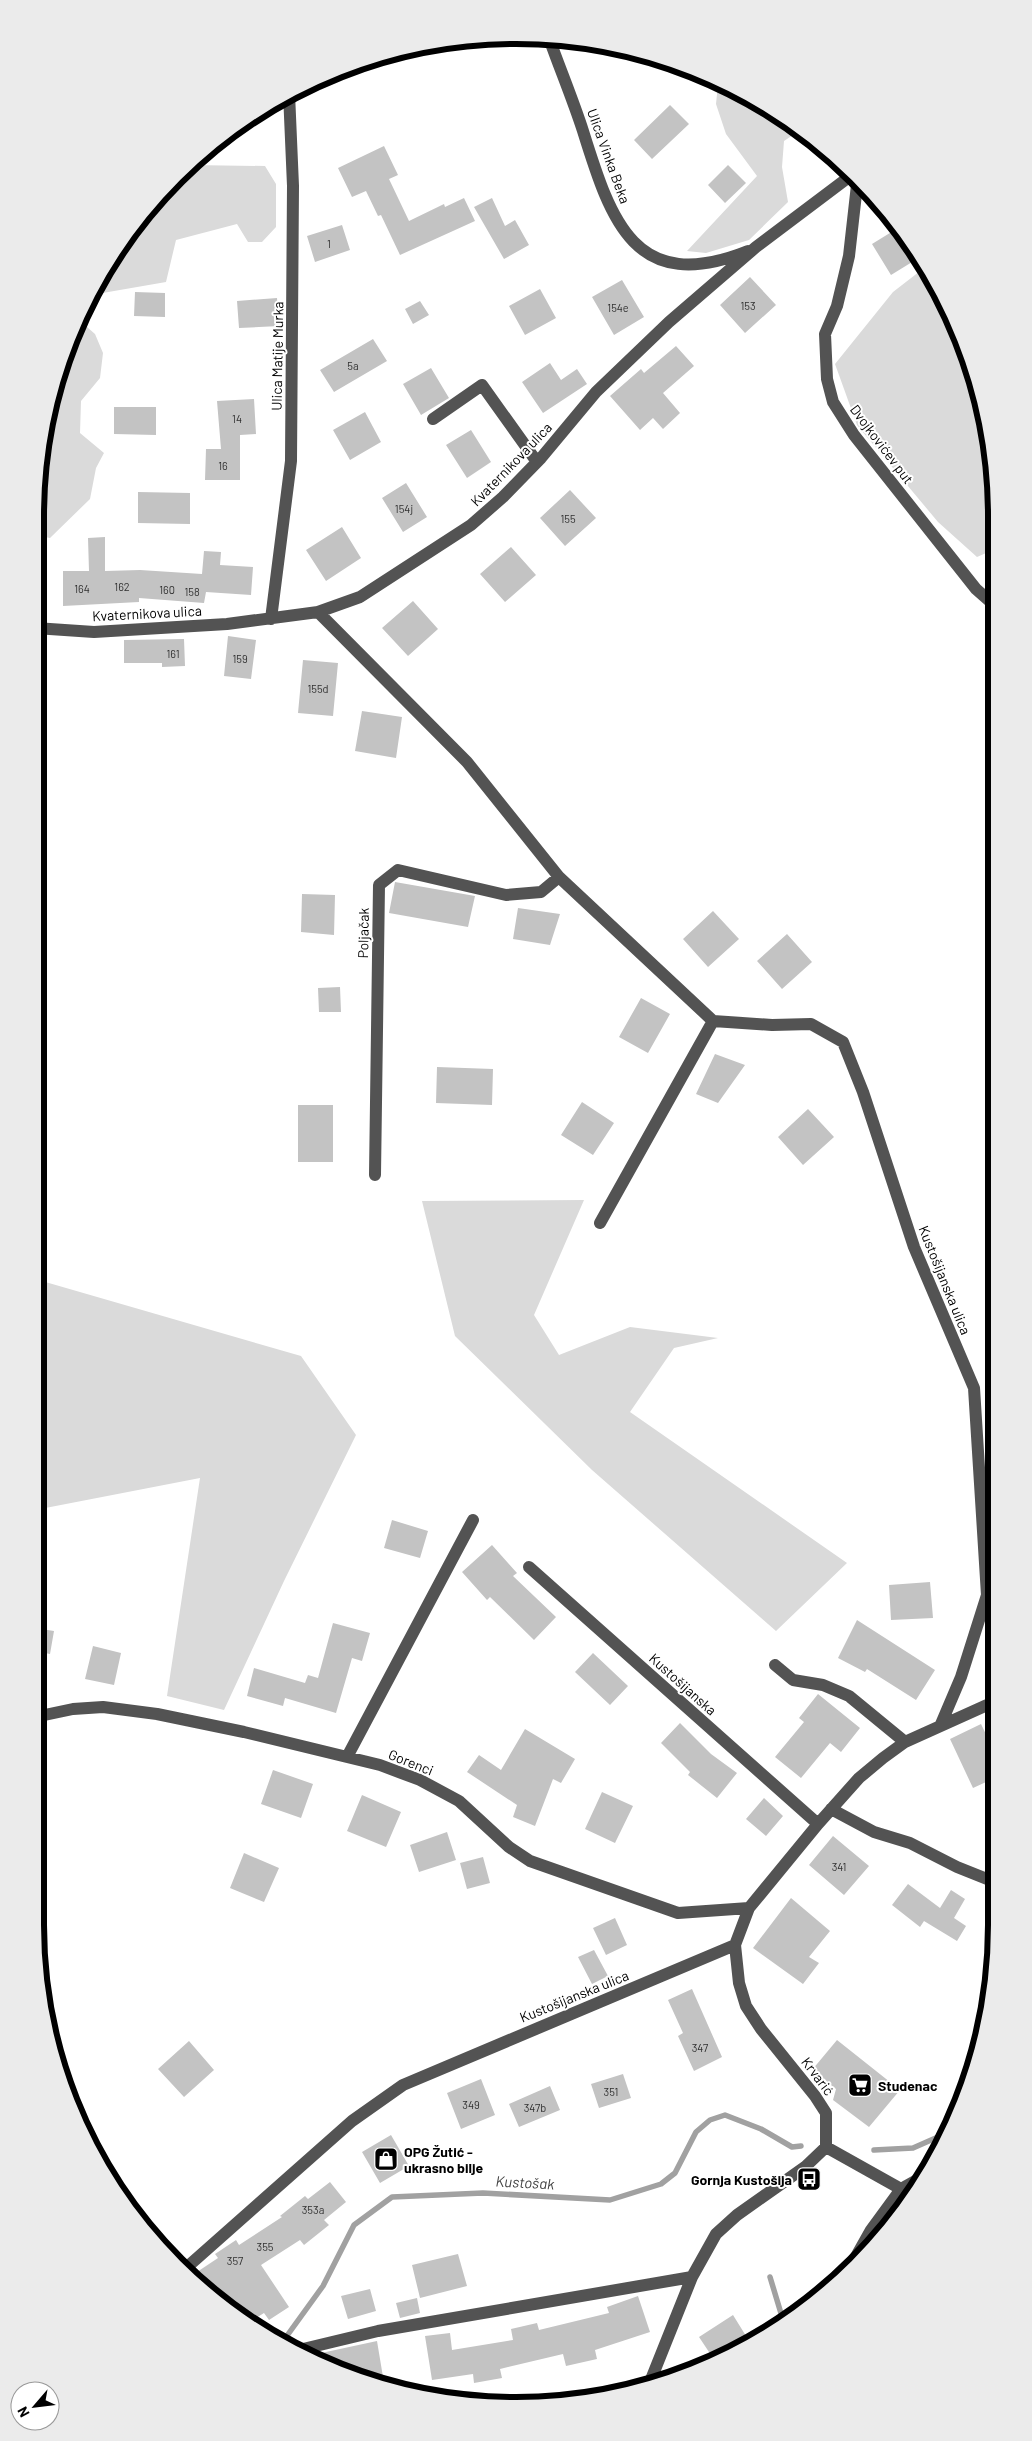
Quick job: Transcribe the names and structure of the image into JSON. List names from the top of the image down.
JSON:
{
  "streets": {
    "street": [
      "Ulica Vinka Beka",
      "Ulica Matije Murka",
      "Dvojkovićev put",
      "Kvaternikova ulica",
      "Poljačak",
      "Kustošijanska ulica",
      "Kustošijanska",
      "Gorenci",
      "Krvarić"
    ]
  },
  "crossings": [
    ["Ulica Vinka Beka", "Kvaternikova ulica"],
    ["Ulica Matije Murka", "Kvaternikova ulica"],
    ["Kustošijanska ulica", "Krvarić"]
  ],
  "water": ["Kustošak"],
  "places": {
    "supermarket": ["Studenac"],
    "shop": ["OPG Žutić - ukrasno bilje"],
    "bus stop": ["Gornja Kustošija"]
  },
  "house_numbers": [
    "1",
    "153",
    "154e",
    "5a",
    "14",
    "16",
    "154j",
    "155",
    "162",
    "164",
    "160",
    "158",
    "161",
    "159",
    "155d",
    "341",
    "347",
    "351",
    "349",
    "347b",
    "353a",
    "355",
    "357"
  ],
  "north": "bottom left"
}
